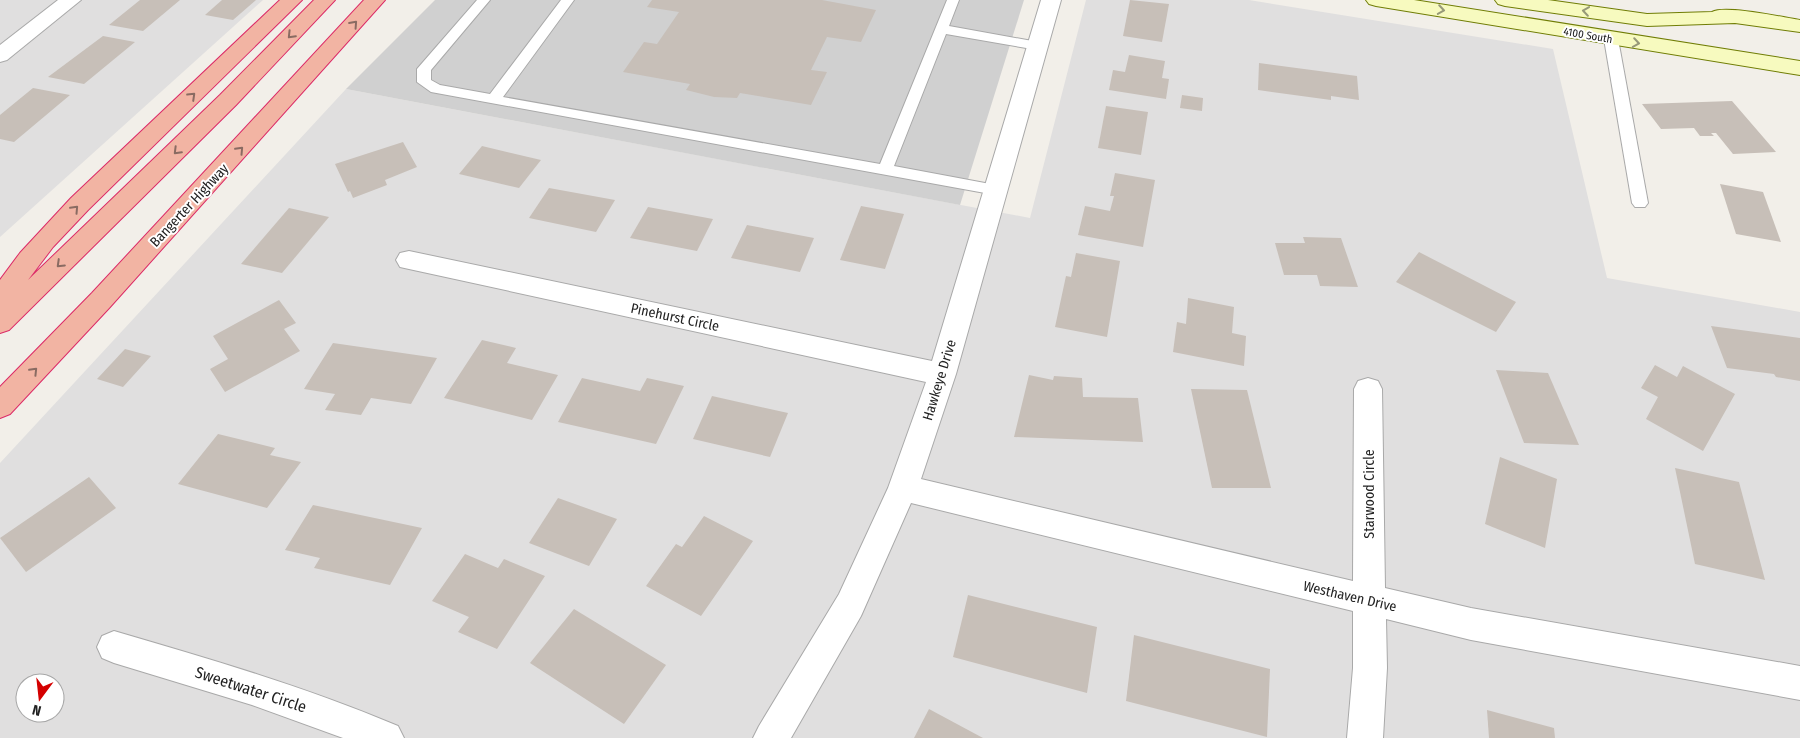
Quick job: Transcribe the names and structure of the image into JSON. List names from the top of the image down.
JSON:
{
  "streets": {
    "highway": ["Bangerter Highway"],
    "main road": ["4100 South"],
    "street": [
      "Pinehurst Circle",
      "Hawkeye Drive",
      "Starwood Circle",
      "Westhaven Drive",
      "Sweetwater Circle"
    ]
  },
  "crossings": [
    ["Pinehurst Circle", "Hawkeye Drive"],
    ["Hawkeye Drive", "Westhaven Drive"],
    ["Starwood Circle", "Westhaven Drive"]
  ],
  "north": "bottom"
}
